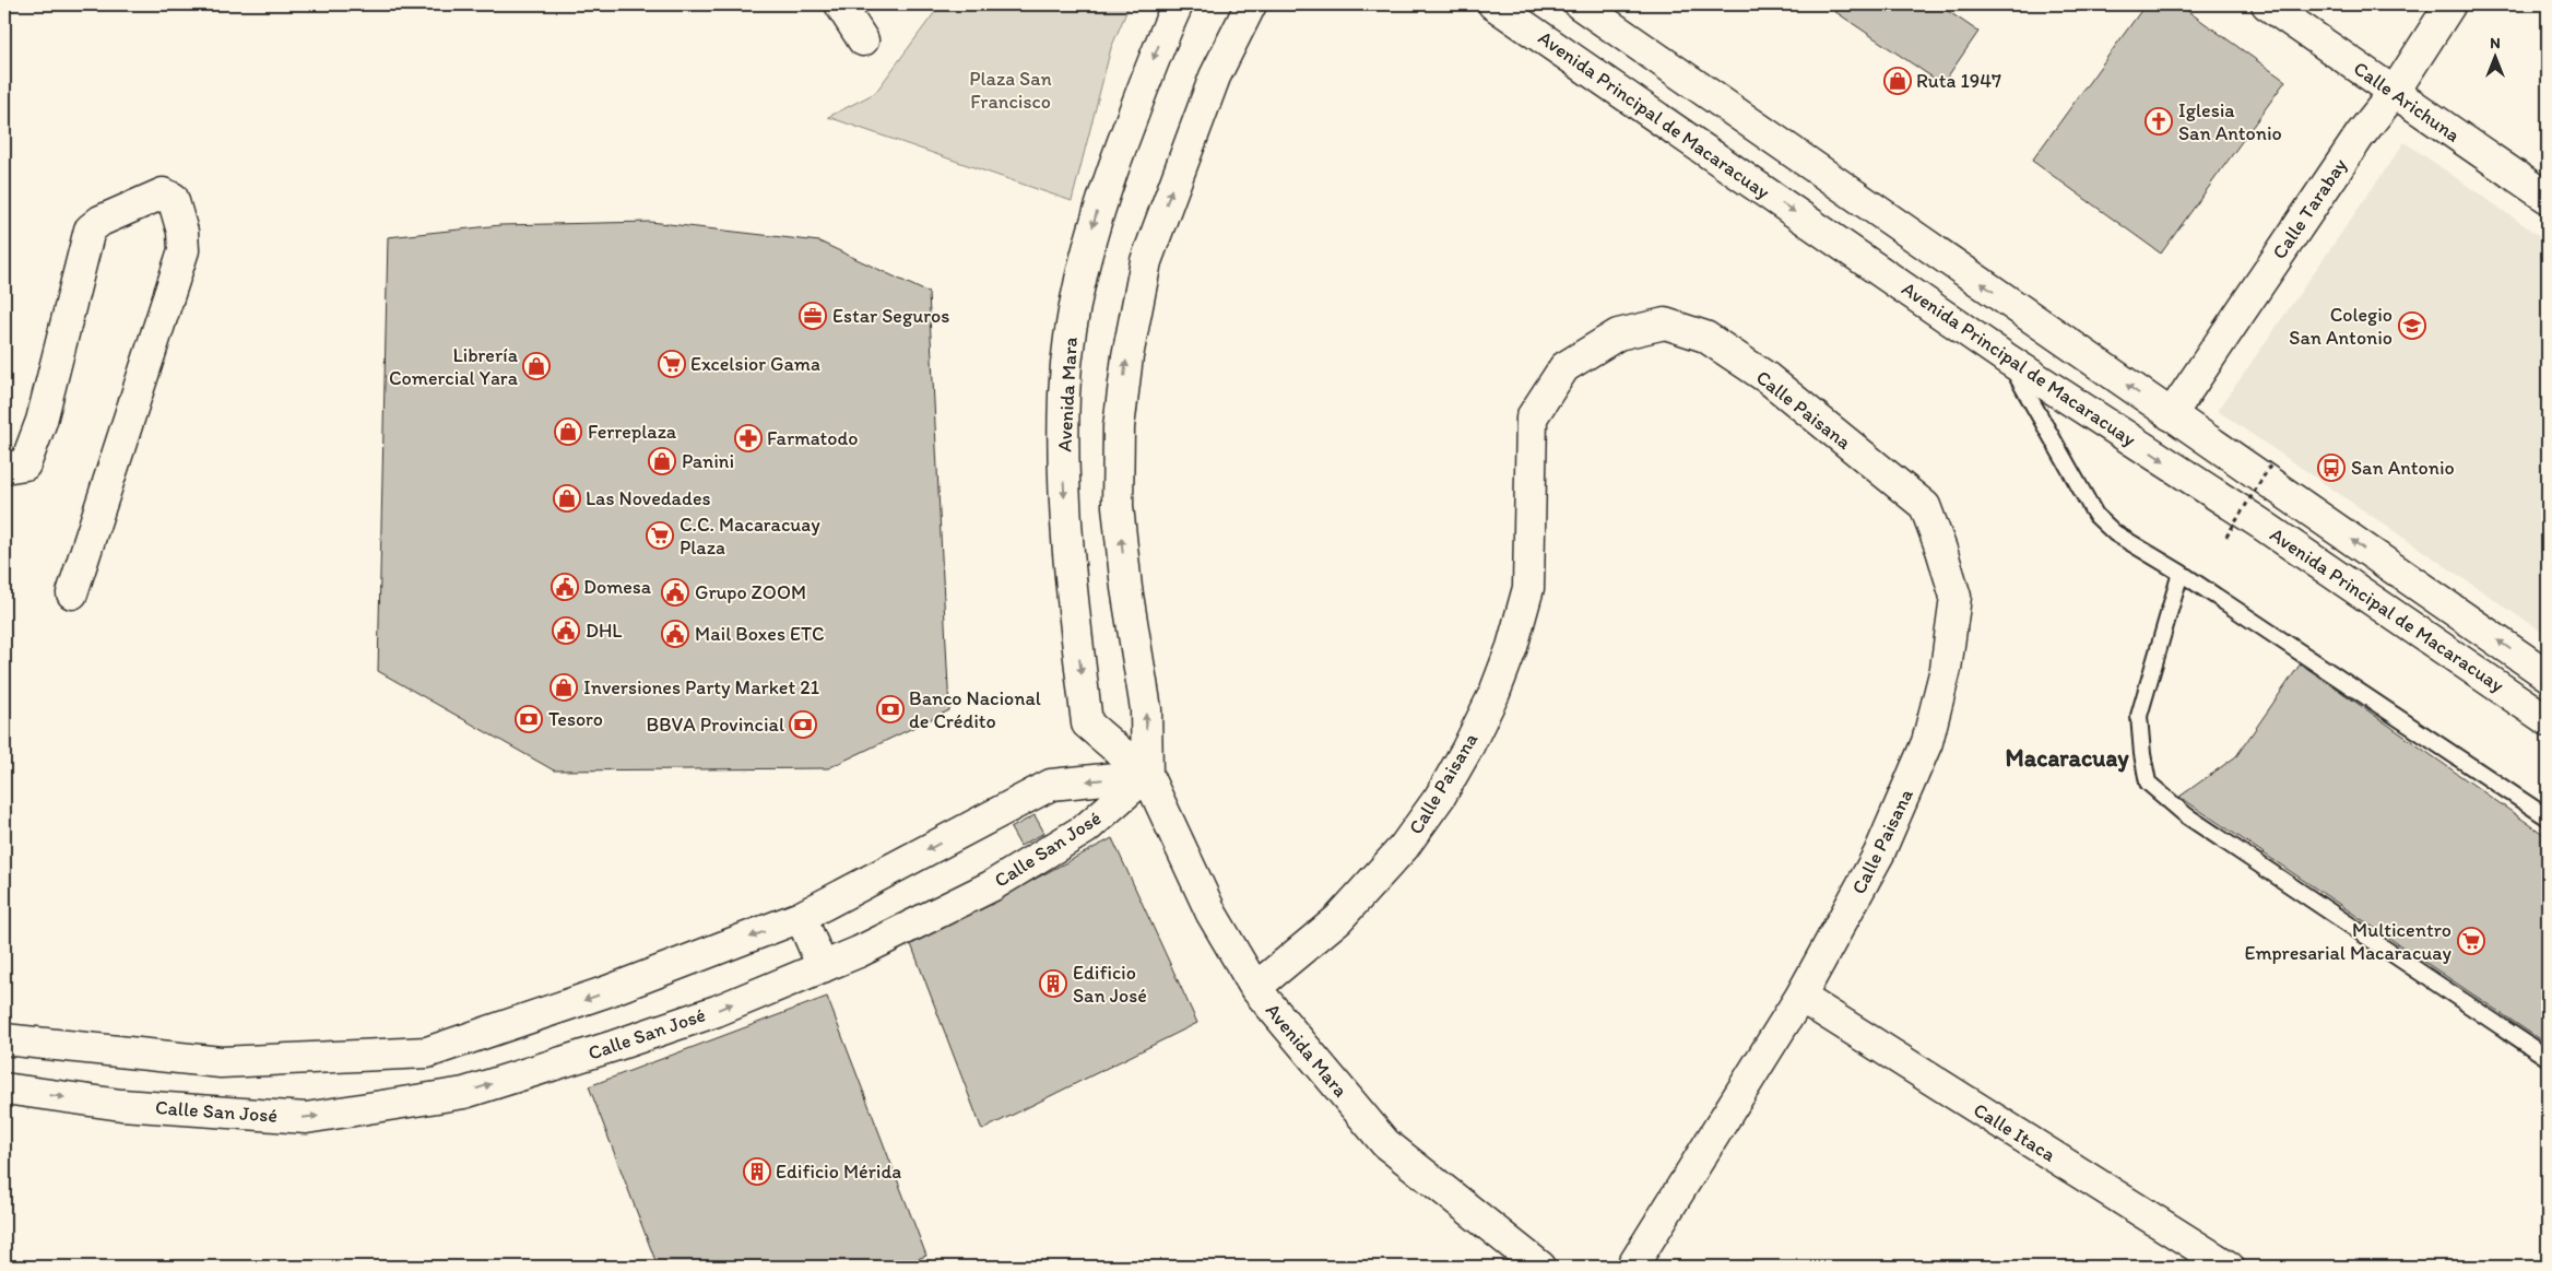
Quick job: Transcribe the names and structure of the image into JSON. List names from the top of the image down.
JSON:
{
  "streets": {
    "street": [
      "Calle Arichuna",
      "Avenida Principal de Macaracuay",
      "Calle Tarabay",
      "Avenida Mara",
      "Calle Paisana",
      "Calle San José",
      "Calle Itaca"
    ]
  },
  "crossings": [
    ["Calle Arichuna", "Calle Tarabay"],
    ["Avenida Principal de Macaracuay", "Calle Tarabay"],
    ["Avenida Mara", "Calle Paisana"],
    ["Avenida Mara", "Calle San José"],
    ["Calle Paisana", "Calle Itaca"]
  ],
  "districts": ["Macaracuay"],
  "parks": ["Plaza San Francisco"],
  "places": {
    "shop": [
      "Ruta 1947",
      "Librería Comercial Yara",
      "Ferreplaza",
      "Panini",
      "Las Novedades",
      "Inversiones Party Market 21"
    ],
    "church": ["Iglesia San Antonio"],
    "office": ["Estar Seguros"],
    "school or university": ["Colegio San Antonio"],
    "supermarket": ["Excelsior Gama", "C.C. Macaracuay Plaza", "Multicentro Empresarial Macaracuay"],
    "pharmacy": ["Farmatodo"],
    "bus stop": ["San Antonio"],
    "public building": [
      "Domesa",
      "Grupo ZOOM",
      "DHL",
      "Mail Boxes ETC"
    ],
    "bank": ["Banco Nacional de Crédito", "Tesoro", "BBVA Provincial"],
    "building": ["Edificio San José", "Edificio Mérida"]
  },
  "north": "top"
}
